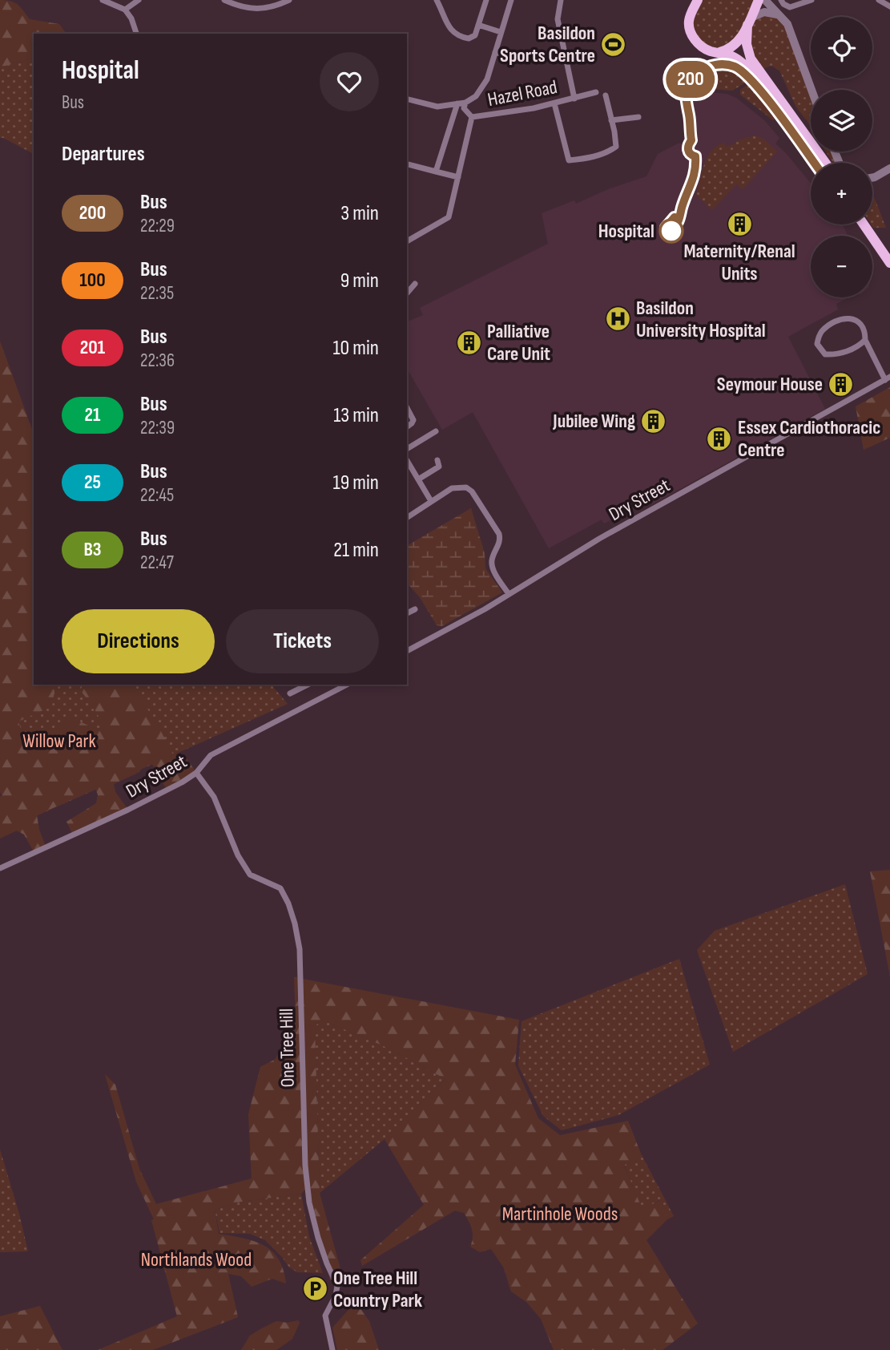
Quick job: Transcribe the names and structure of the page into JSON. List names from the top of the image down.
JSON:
{
  "streets": {
    "street": ["Hazel Road", "Dry Street", "One Tree Hill"]
  },
  "crossings": [
    ["Dry Street", "One Tree Hill"]
  ],
  "parks": ["Willow Park", "Martinhole Woods", "Northlands Wood"],
  "places": {
    "sports": ["Basildon Sports Centre"],
    "building": [
      "Maternity/Renal Units",
      "Palliative Care Unit",
      "Seymour House",
      "Jubilee Wing",
      "Essex Cardiothoracic Centre"
    ],
    "other": ["Hospital"],
    "hospital": ["Basildon University Hospital"],
    "parking": ["One Tree Hill Country Park"]
  },
  "lines": ["bus line 200"],
  "page": {
    "on_map": "200",
    "map_buttons": ["+", "−"],
    "heading": [
      ["Hospital", "Bus"],
      "Departures"
    ],
    "list": [
      {
        "mark": "200",
        "name": "Bus",
        "note": "22:29",
        "value": "3 min"
      },
      {
        "mark": "100",
        "name": "Bus",
        "note": "22:35",
        "value": "9 min"
      },
      {
        "mark": "201",
        "name": "Bus",
        "note": "22:36",
        "value": "10 min"
      },
      {
        "mark": "21",
        "name": "Bus",
        "note": "22:39",
        "value": "13 min"
      },
      {
        "mark": "25",
        "name": "Bus",
        "note": "22:45",
        "value": "19 min"
      },
      {
        "mark": "B3",
        "name": "Bus",
        "note": "22:47",
        "value": "21 min"
      }
    ],
    "buttons": ["Directions", "Tickets"]
  }
}
